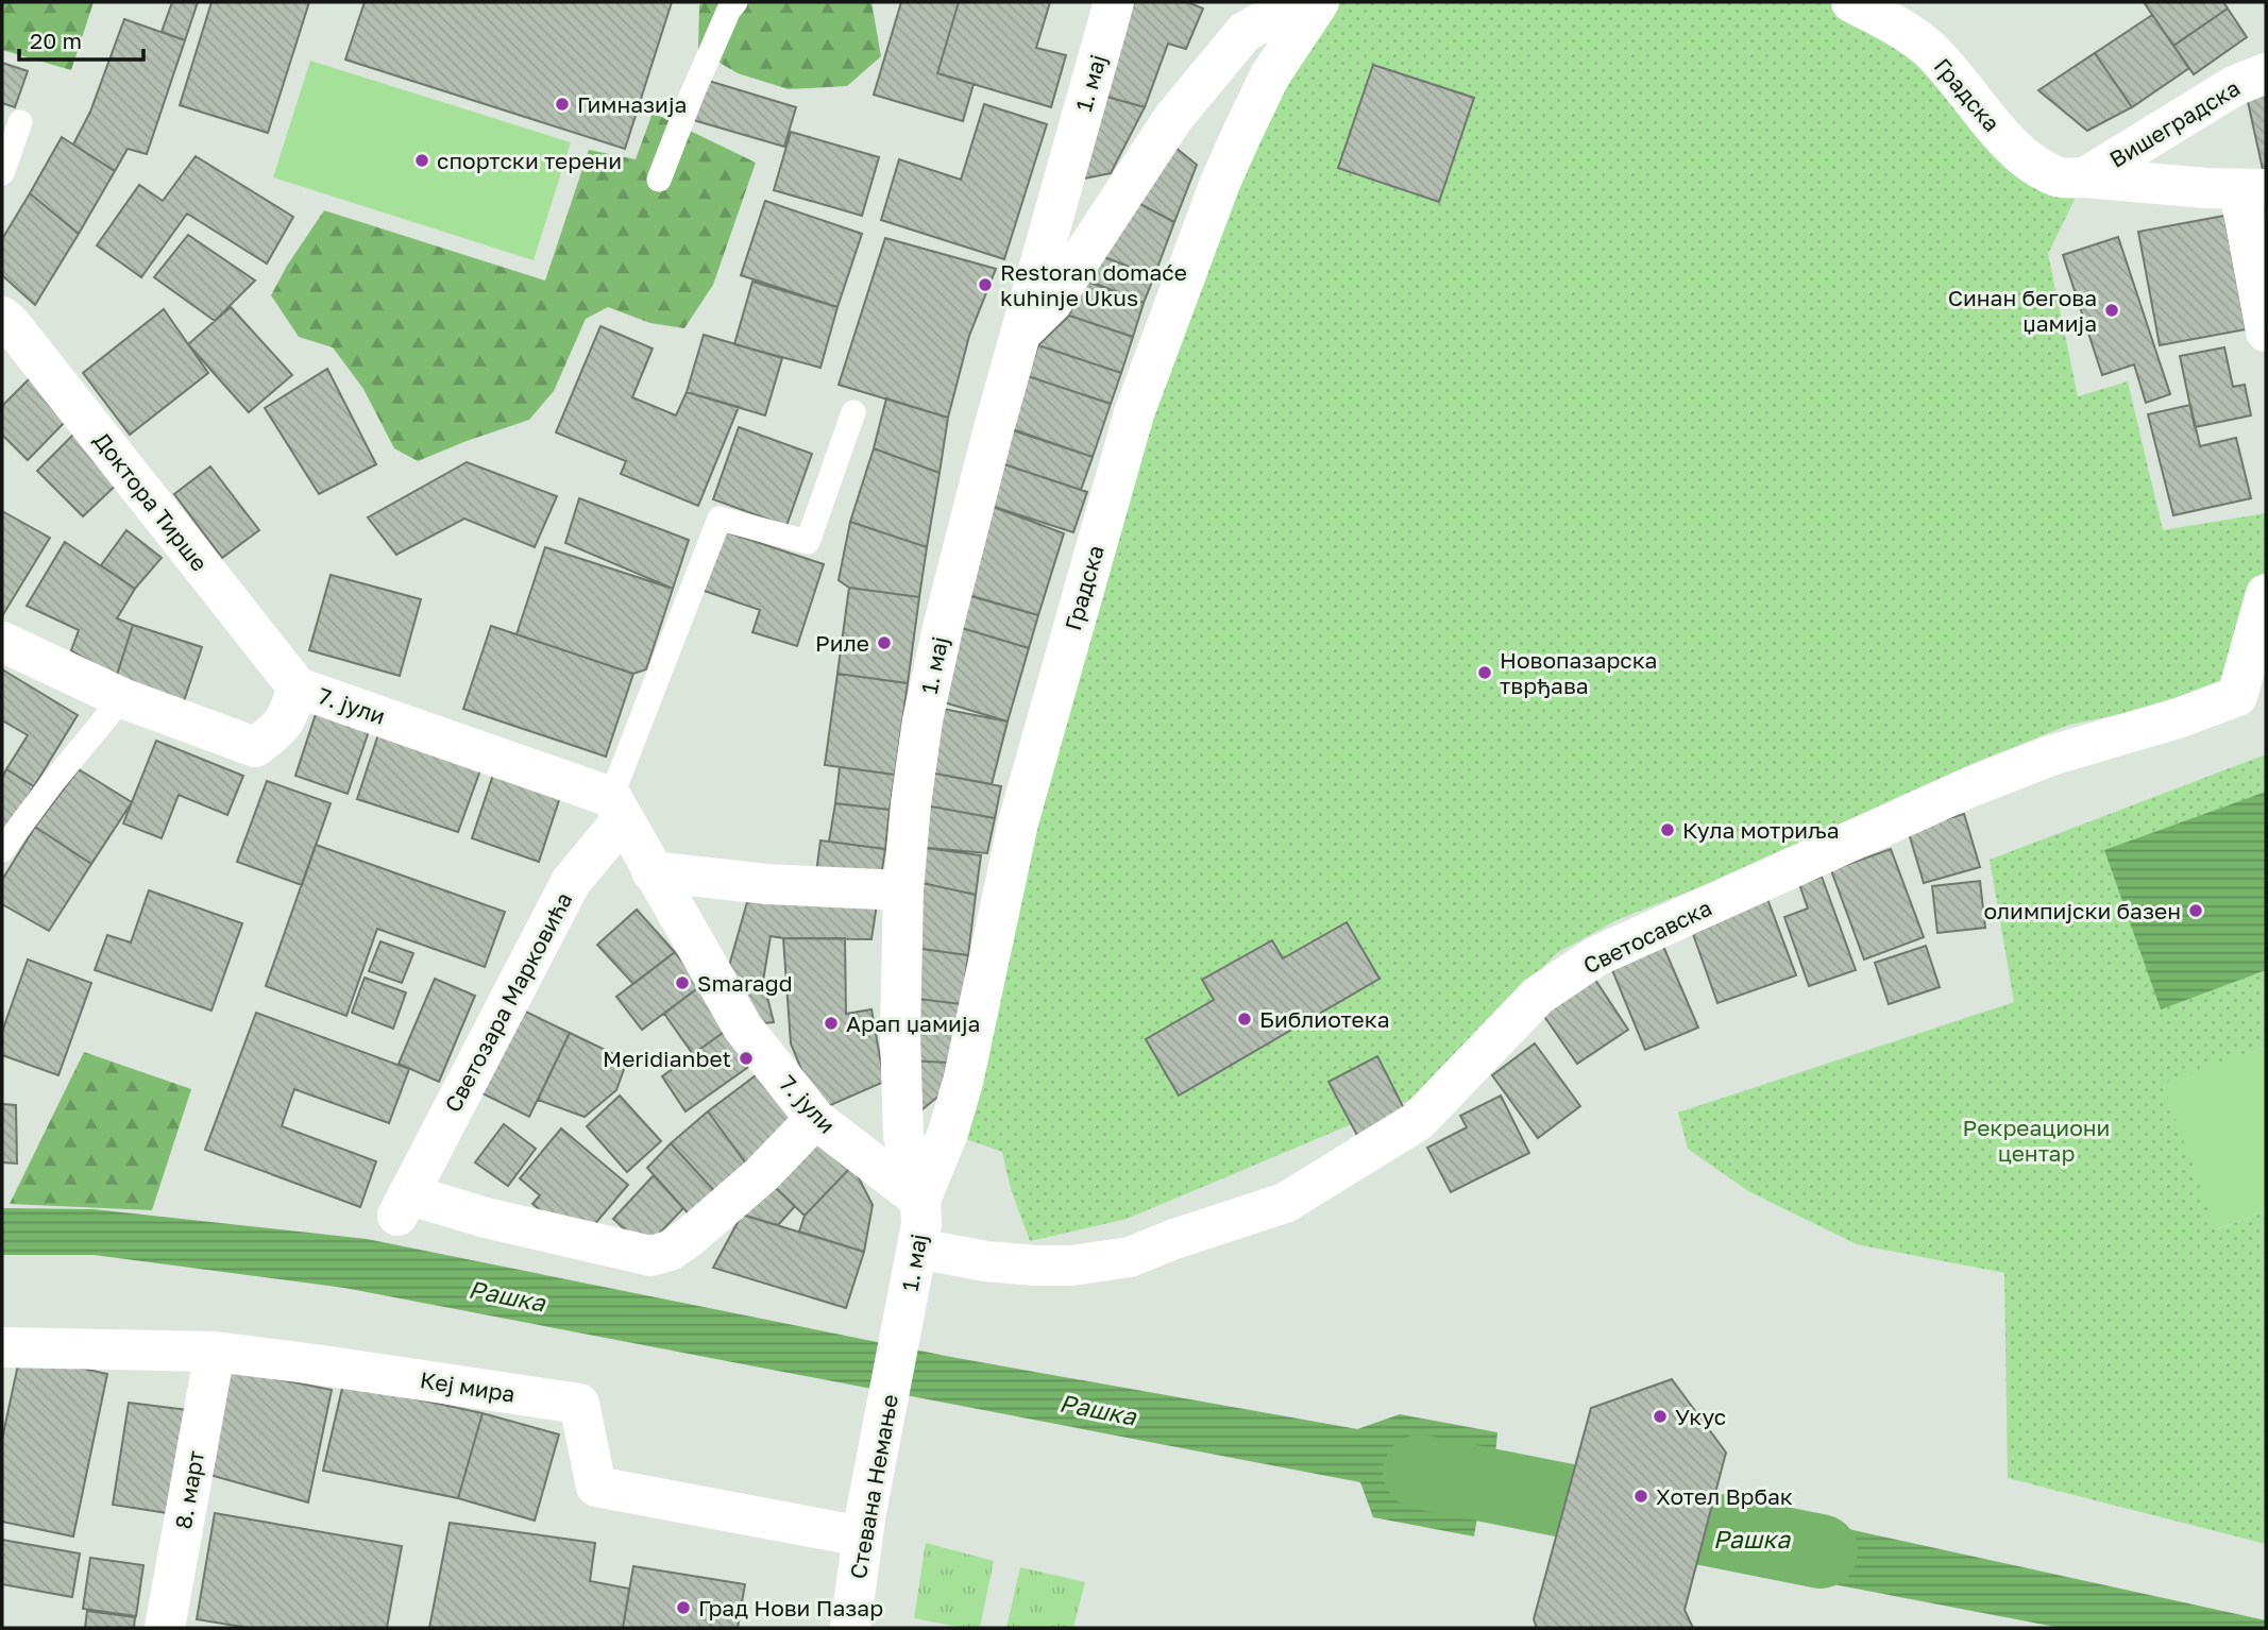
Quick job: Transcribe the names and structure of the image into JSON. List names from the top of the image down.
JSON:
{
  "streets": {
    "street": [
      "1. мај",
      "Градска",
      "Вишеградска",
      "Доктора Тирше",
      "7. јули",
      "Светосавска",
      "Светозара Марковића",
      "Кеј мира",
      "Стевана Немање",
      "8. март"
    ]
  },
  "crossings": [
    ["1. мај", "Градска"],
    ["1. мај", "7. јули"],
    ["1. мај", "Светосавска"],
    ["1. мај", "Стевана Немање"],
    ["Градска", "Вишеградска"],
    ["Градска", "7. јули"],
    ["Доктора Тирше", "7. јули"],
    ["7. јули", "Светозара Марковића"],
    ["Кеј мира", "Стевана Немање"],
    ["Кеј мира", "8. март"]
  ],
  "water": ["Рашка"],
  "parks": ["Рекреациони центар"],
  "places": [
    "Гимназија",
    "спортски терени",
    "Restoran domaće kuhinje Ukus",
    "Синан бегова џамија",
    "Риле",
    "Новопазарска тврђава",
    "Кула мотриља",
    "олимпијски базен",
    "Smaragd",
    "Библиотека",
    "Арап џамија",
    "Meridianbet",
    "Укус",
    "Хотел Врбак",
    "Град Нови Пазар"
  ],
  "scale_bar": "20 m"
}
